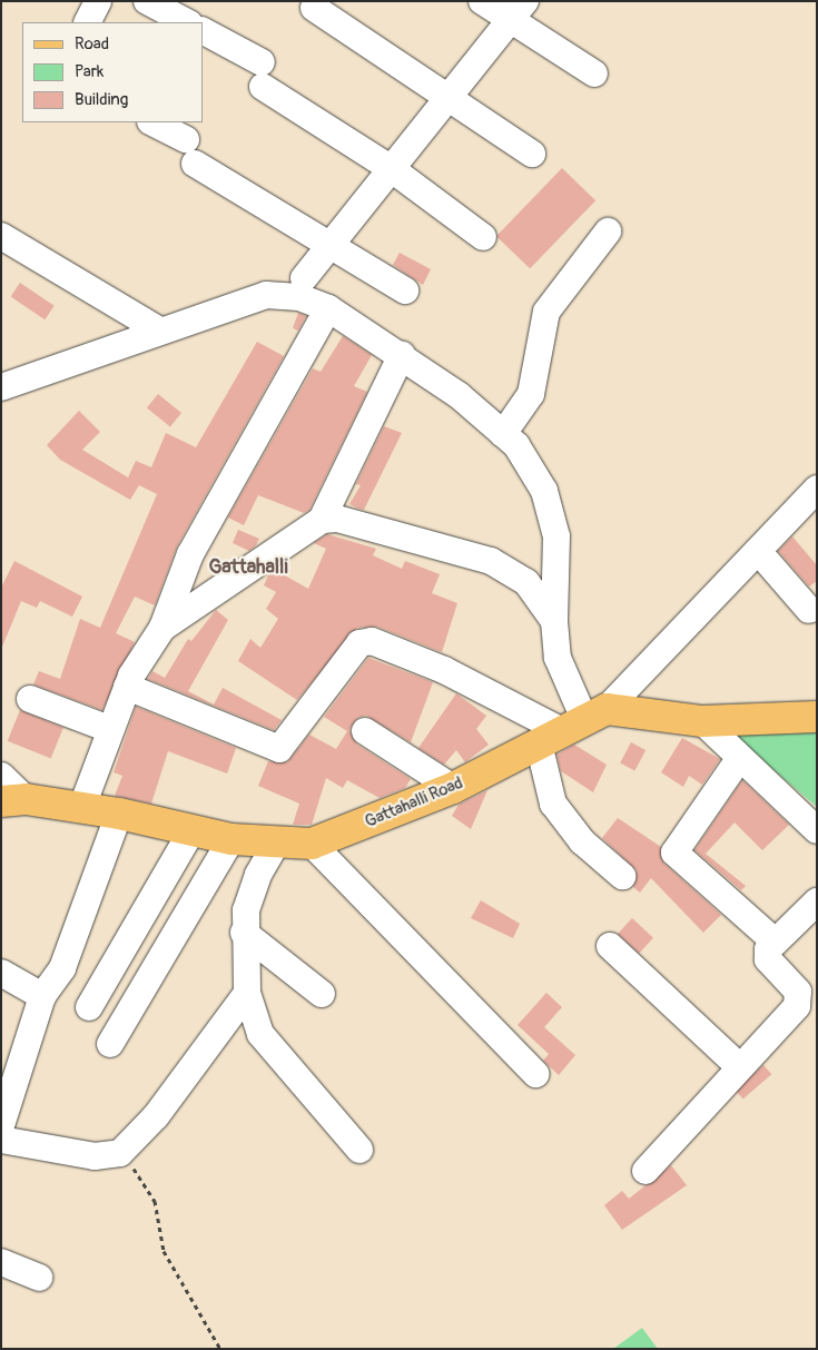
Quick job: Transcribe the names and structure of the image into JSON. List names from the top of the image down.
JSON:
{
  "streets": {
    "main road": ["Gattahalli Road"]
  },
  "districts": ["Gattahalli"],
  "legend": ["Road", "Park", "Building"]
}
